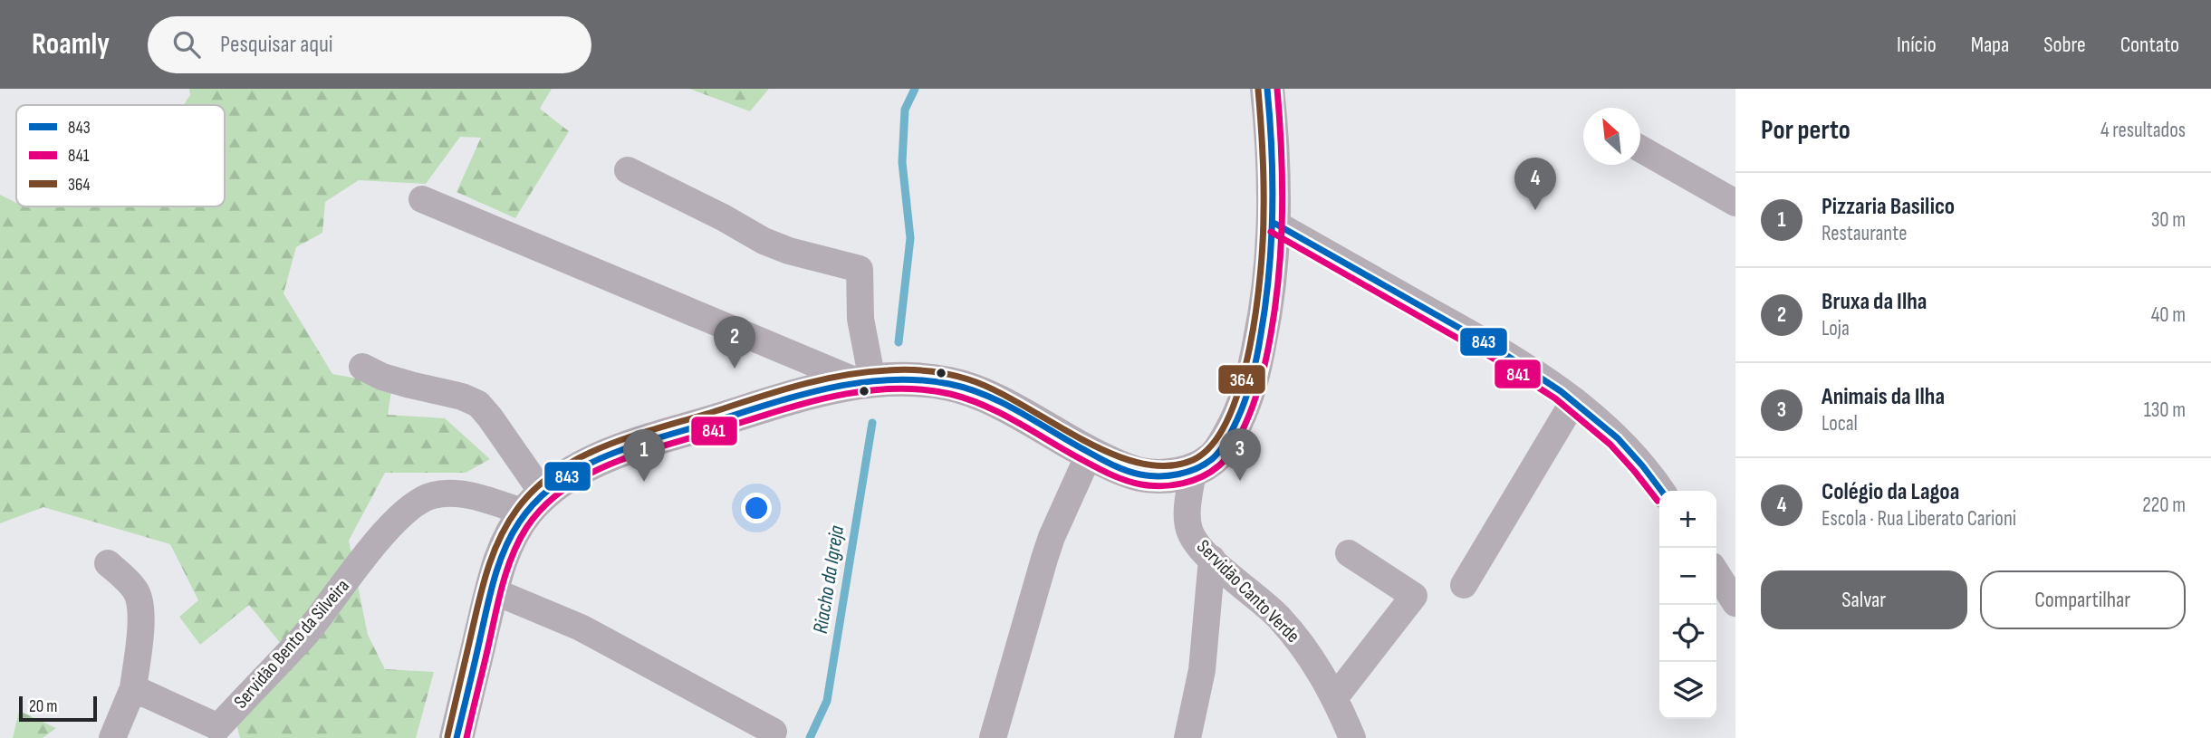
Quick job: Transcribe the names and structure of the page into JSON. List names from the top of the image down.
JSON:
{
  "streets": {
    "street": ["Servidão Canto Verde", "Servidão Bento da Silveira"]
  },
  "water": ["Riacho da Igreja"],
  "lines": ["transit line 843", "transit line 841", "transit line 364"],
  "legend": ["843", "841", "364"],
  "scale_bar": "20 m",
  "north": "top left",
  "page": {
    "header": "Roamly",
    "search": "Pesquisar aqui",
    "nav": [
      "Início",
      "Mapa",
      "Sobre",
      "Contato"
    ],
    "heading": ["Por perto", "4 resultados"],
    "pins": [
      "4",
      "2",
      "3",
      "1"
    ],
    "list": [
      {
        "mark": "1",
        "name": "Pizzaria Basilico",
        "note": "Restaurante",
        "value": "30 m"
      },
      {
        "mark": "2",
        "name": "Bruxa da Ilha",
        "note": "Loja",
        "value": "40 m"
      },
      {
        "mark": "3",
        "name": "Animais da Ilha",
        "note": "Local",
        "value": "130 m"
      },
      {
        "mark": "4",
        "name": "Colégio da Lagoa",
        "note": "Escola · Rua Liberato Carioni",
        "value": "220 m"
      }
    ],
    "map_buttons": ["+", "−"],
    "buttons": ["Salvar", "Compartilhar"],
    "scale": "20 m"
  }
}
